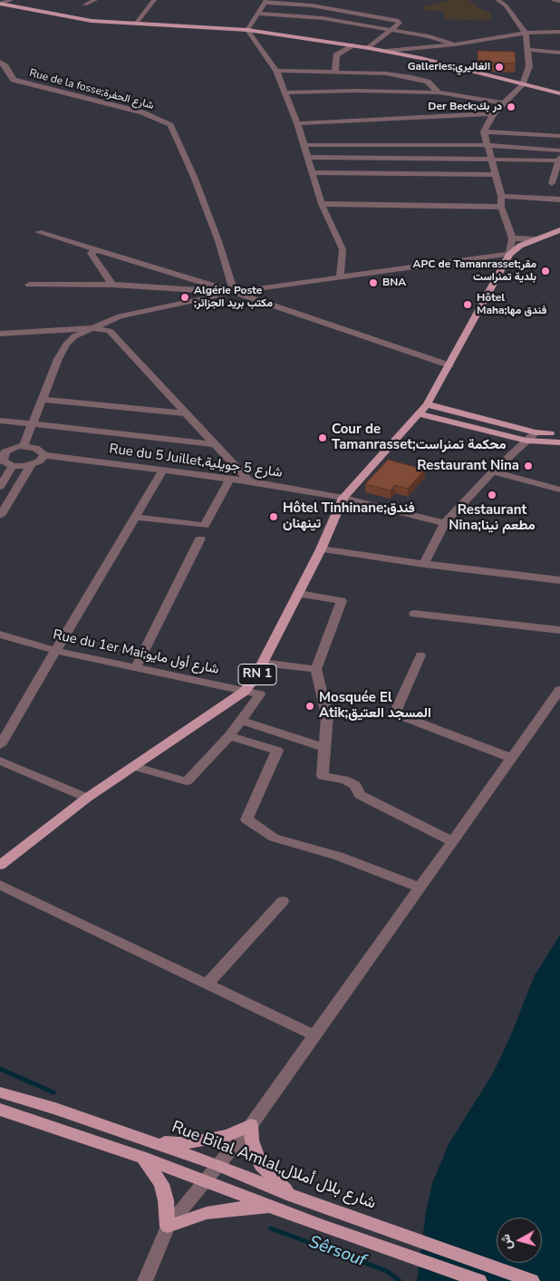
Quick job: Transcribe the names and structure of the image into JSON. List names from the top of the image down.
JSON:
{
  "streets": {
    "main road": ["RN 1", "Rue Bilal Amlal,شارع بلال أملال"],
    "street": ["Rue de la fosse;شارع الحفرة", "Rue du 5 Juillet,شارع 5 جويلية", "Rue du 1er Mai;شارع أول مايو"]
  },
  "crossings": [
    ["Rue du 5 Juillet,شارع 5 جويلية", "RN 1"],
    ["Rue du 1er Mai;شارع أول مايو", "RN 1"]
  ],
  "water": ["Sêrsouf"],
  "places": [
    "Galleries;الغاليري",
    "Der Beck;در بك",
    "APC de Tamanrasset;مقر بلدية تمنراست",
    "BNA",
    "Algérie Poste ;مكتب بريد الجزائر",
    "Hôtel Maha;فندق مها",
    "Cour de Tamanrasset;محكمة تمنراست",
    "Restaurant Nina",
    "Restaurant Nina;مطعم نينا",
    "Hôtel Tinhinane;فندق تينهنان",
    "Mosquée El Atik;المسجد العتيق"
  ],
  "north": "left"
}
